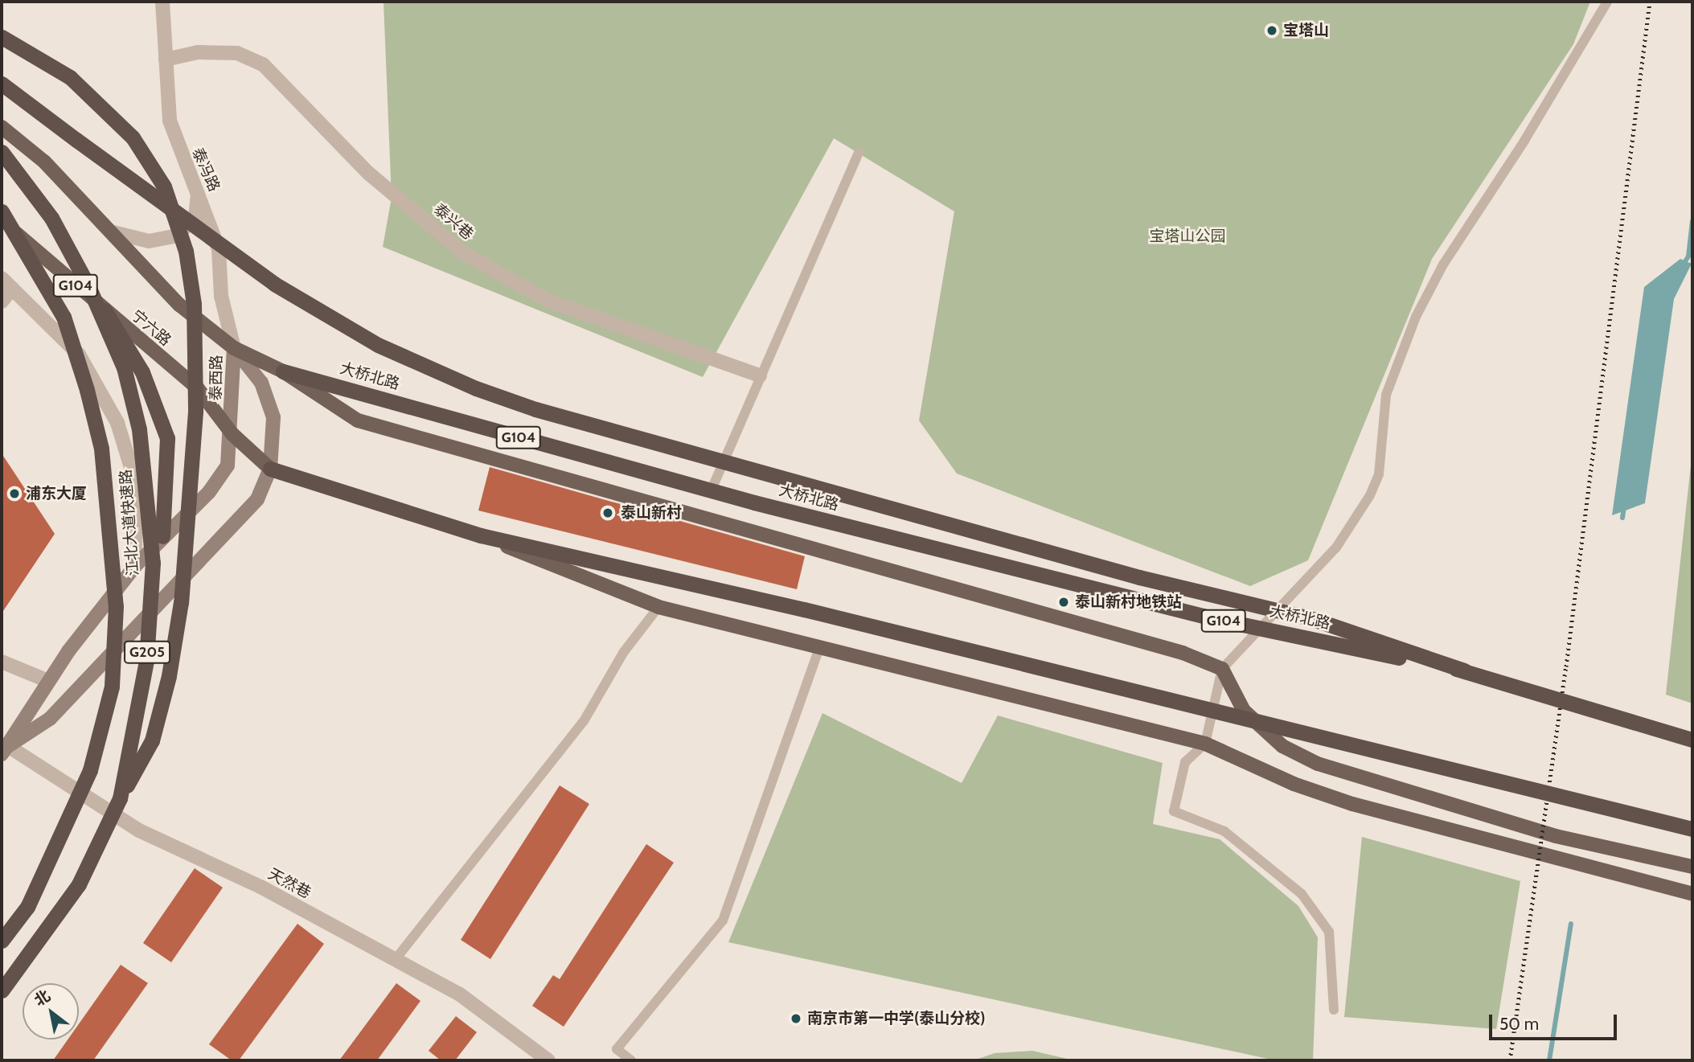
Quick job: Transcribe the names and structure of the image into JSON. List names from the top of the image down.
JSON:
{
  "streets": {
    "highway": [
      "G104",
      "大桥北路",
      "江北大道快速路",
      "G205"
    ],
    "main road": ["宁六路", "泰西路"],
    "street": ["泰冯路", "泰兴巷", "天然巷"]
  },
  "crossings": [
    ["泰冯路", "泰兴巷"],
    ["泰冯路", "大桥北路"],
    ["泰冯路", "泰西路"],
    ["G104", "宁六路"],
    ["G104", "泰西路"],
    ["宁六路", "泰西路"],
    ["大桥北路", "泰西路"],
    ["泰西路", "天然巷"]
  ],
  "parks": ["宝塔山公园"],
  "places": [
    "宝塔山",
    "浦东大厦",
    "泰山新村",
    "泰山新村地铁站",
    "南京市第一中学(泰山分校)"
  ],
  "scale_bar": "50 m",
  "north": "top left"
}
